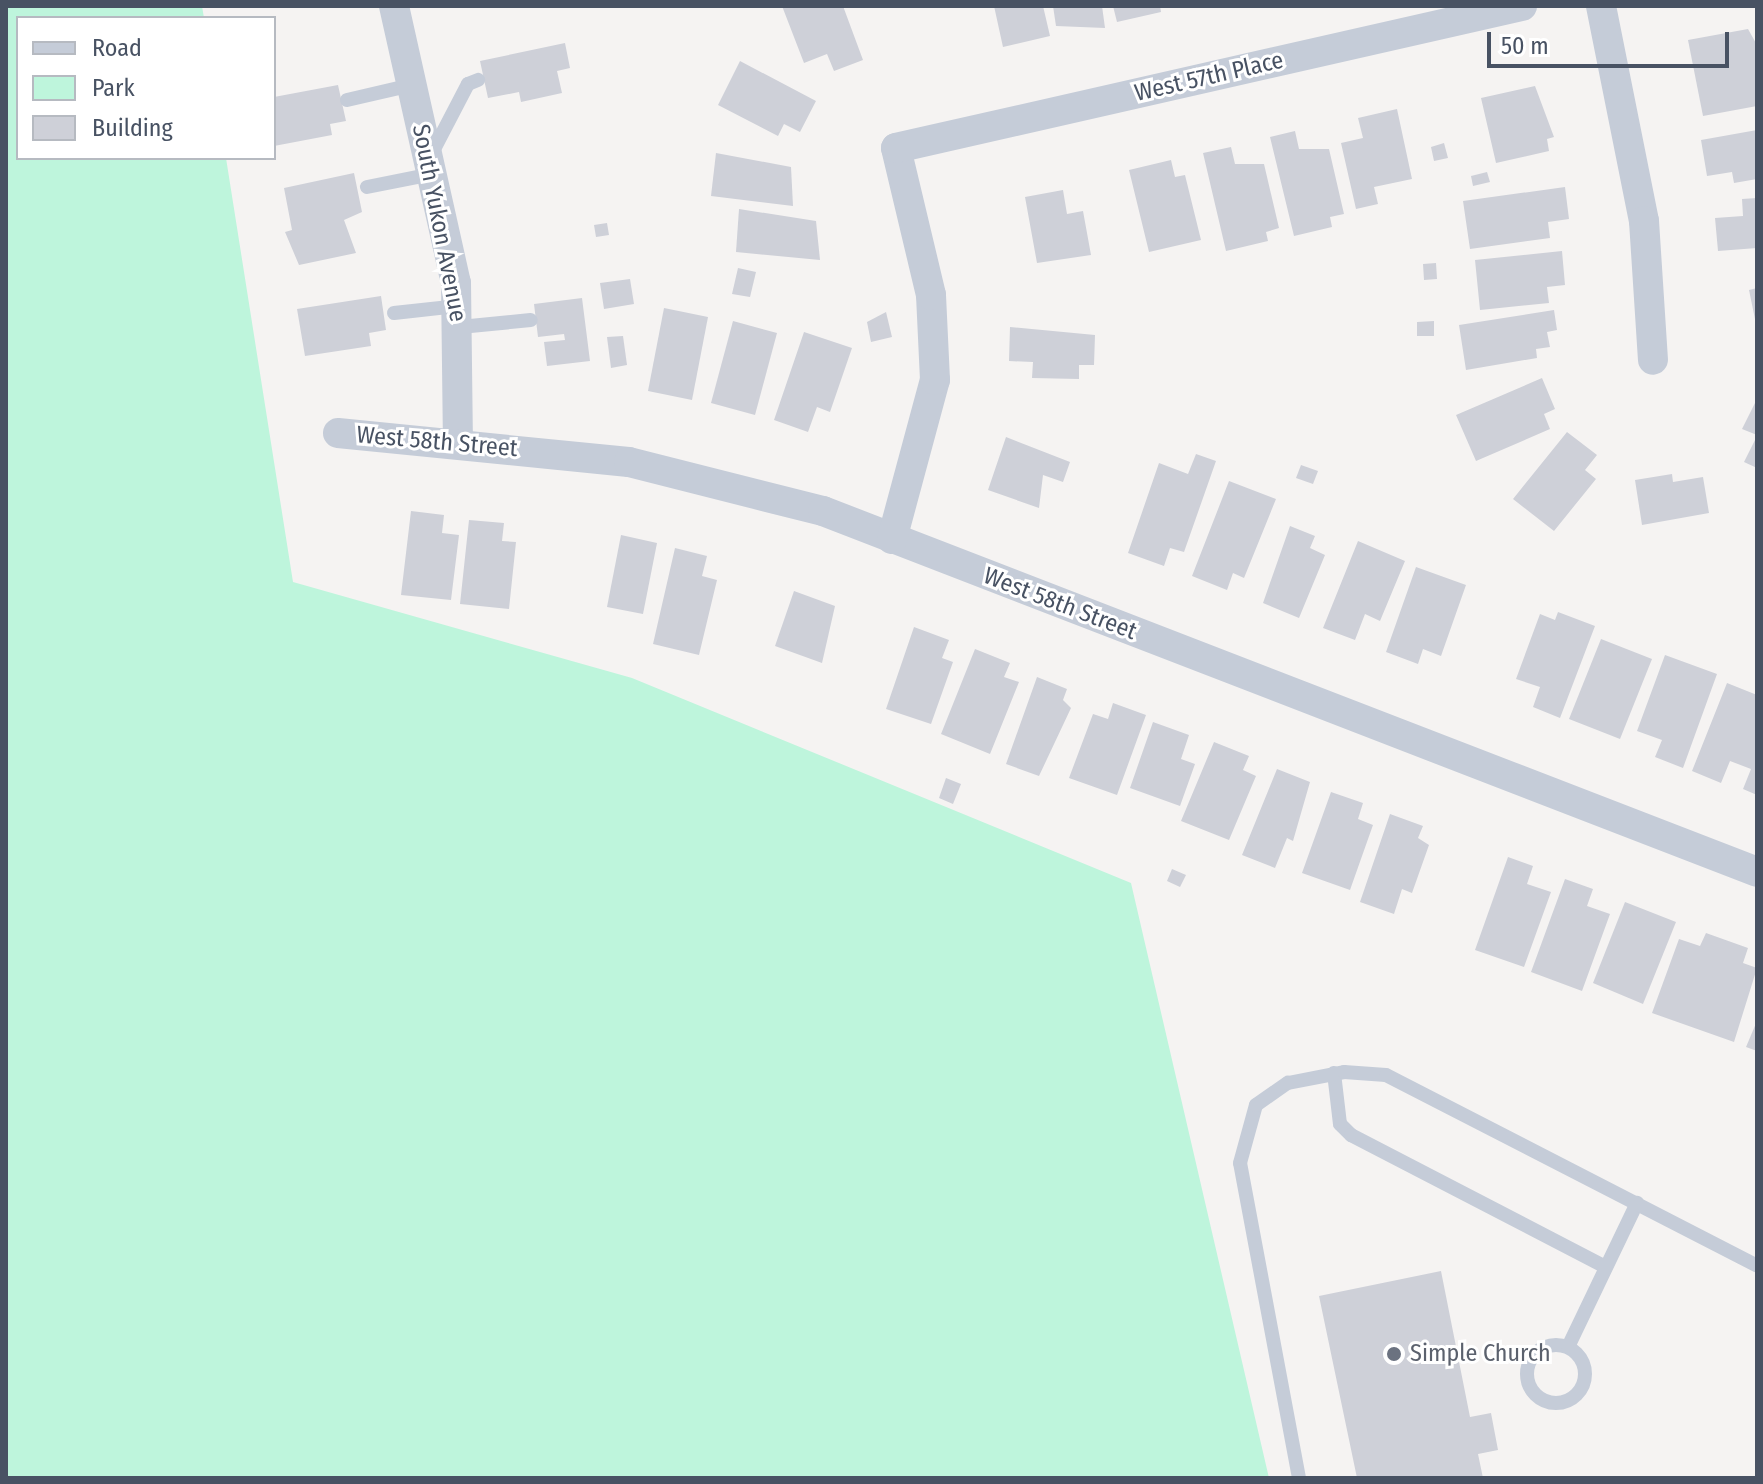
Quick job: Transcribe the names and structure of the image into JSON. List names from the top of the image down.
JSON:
{
  "streets": {
    "street": ["West 57th Place", "South Yukon Avenue", "West 58th Street"]
  },
  "crossings": [
    ["West 57th Place", "West 58th Street"],
    ["South Yukon Avenue", "West 58th Street"]
  ],
  "places": ["Simple Church"],
  "legend": ["Road", "Park", "Building"],
  "scale_bar": "50 m"
}
